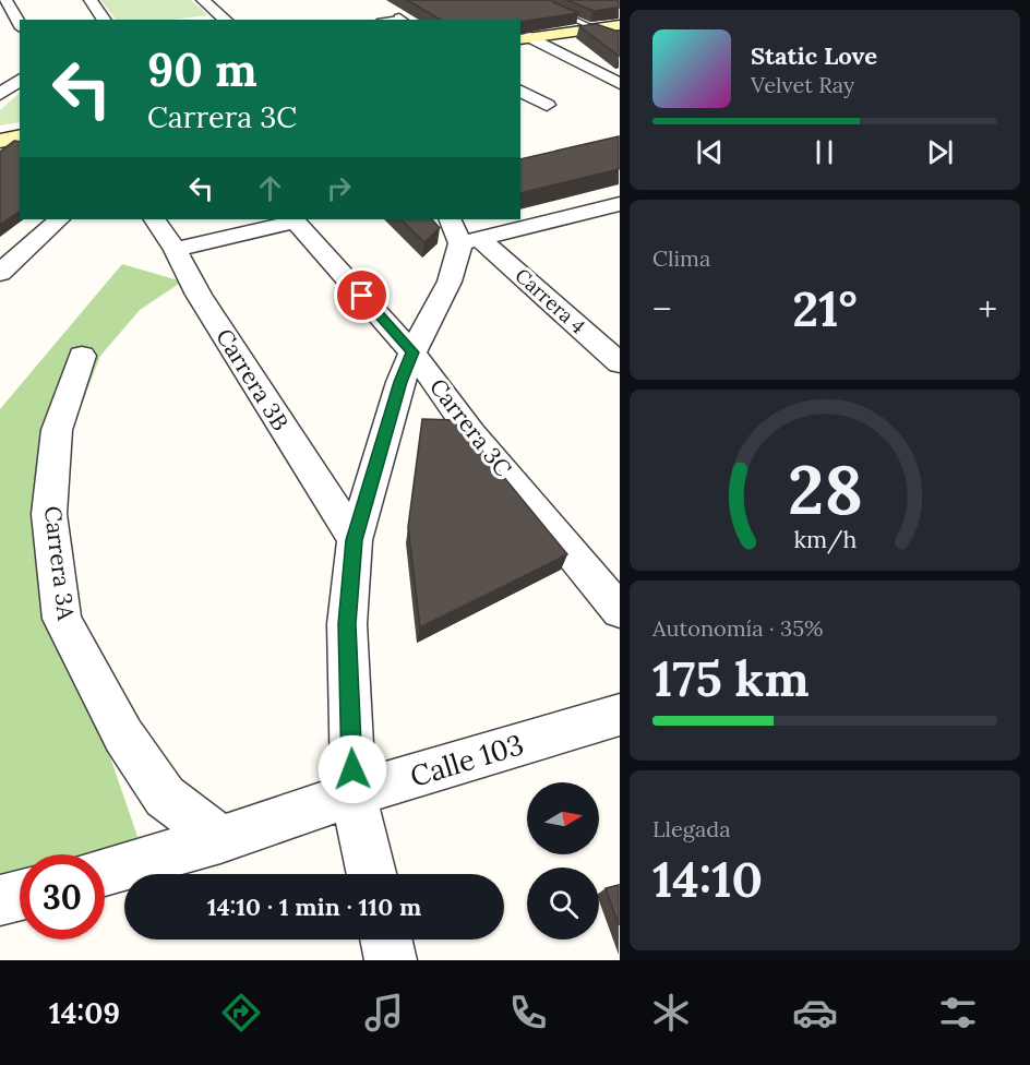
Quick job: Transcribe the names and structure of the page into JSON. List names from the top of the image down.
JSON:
{
  "streets": {
    "street": [
      "Carrera 4",
      "Carrera 3B",
      "Carrera 3C",
      "Carrera 3A",
      "Calle 103"
    ]
  },
  "crossings": [
    ["Carrera 3A", "Calle 103"]
  ],
  "north": "right",
  "page": {
    "turn": ["90 m", "Carrera 3C"],
    "song": ["Static Love", "Velvet Ray"],
    "tile": [
      "Clima",
      ["Autonomía · 35%", "175 km"],
      ["Llegada", "14:10"]
    ],
    "heat": ["−", "21°", "+"],
    "limit": "30",
    "trip": "14:10 · 1 min · 110 m",
    "tabs": "14:09",
    "gauge": ["28", "km/h"]
  }
}
